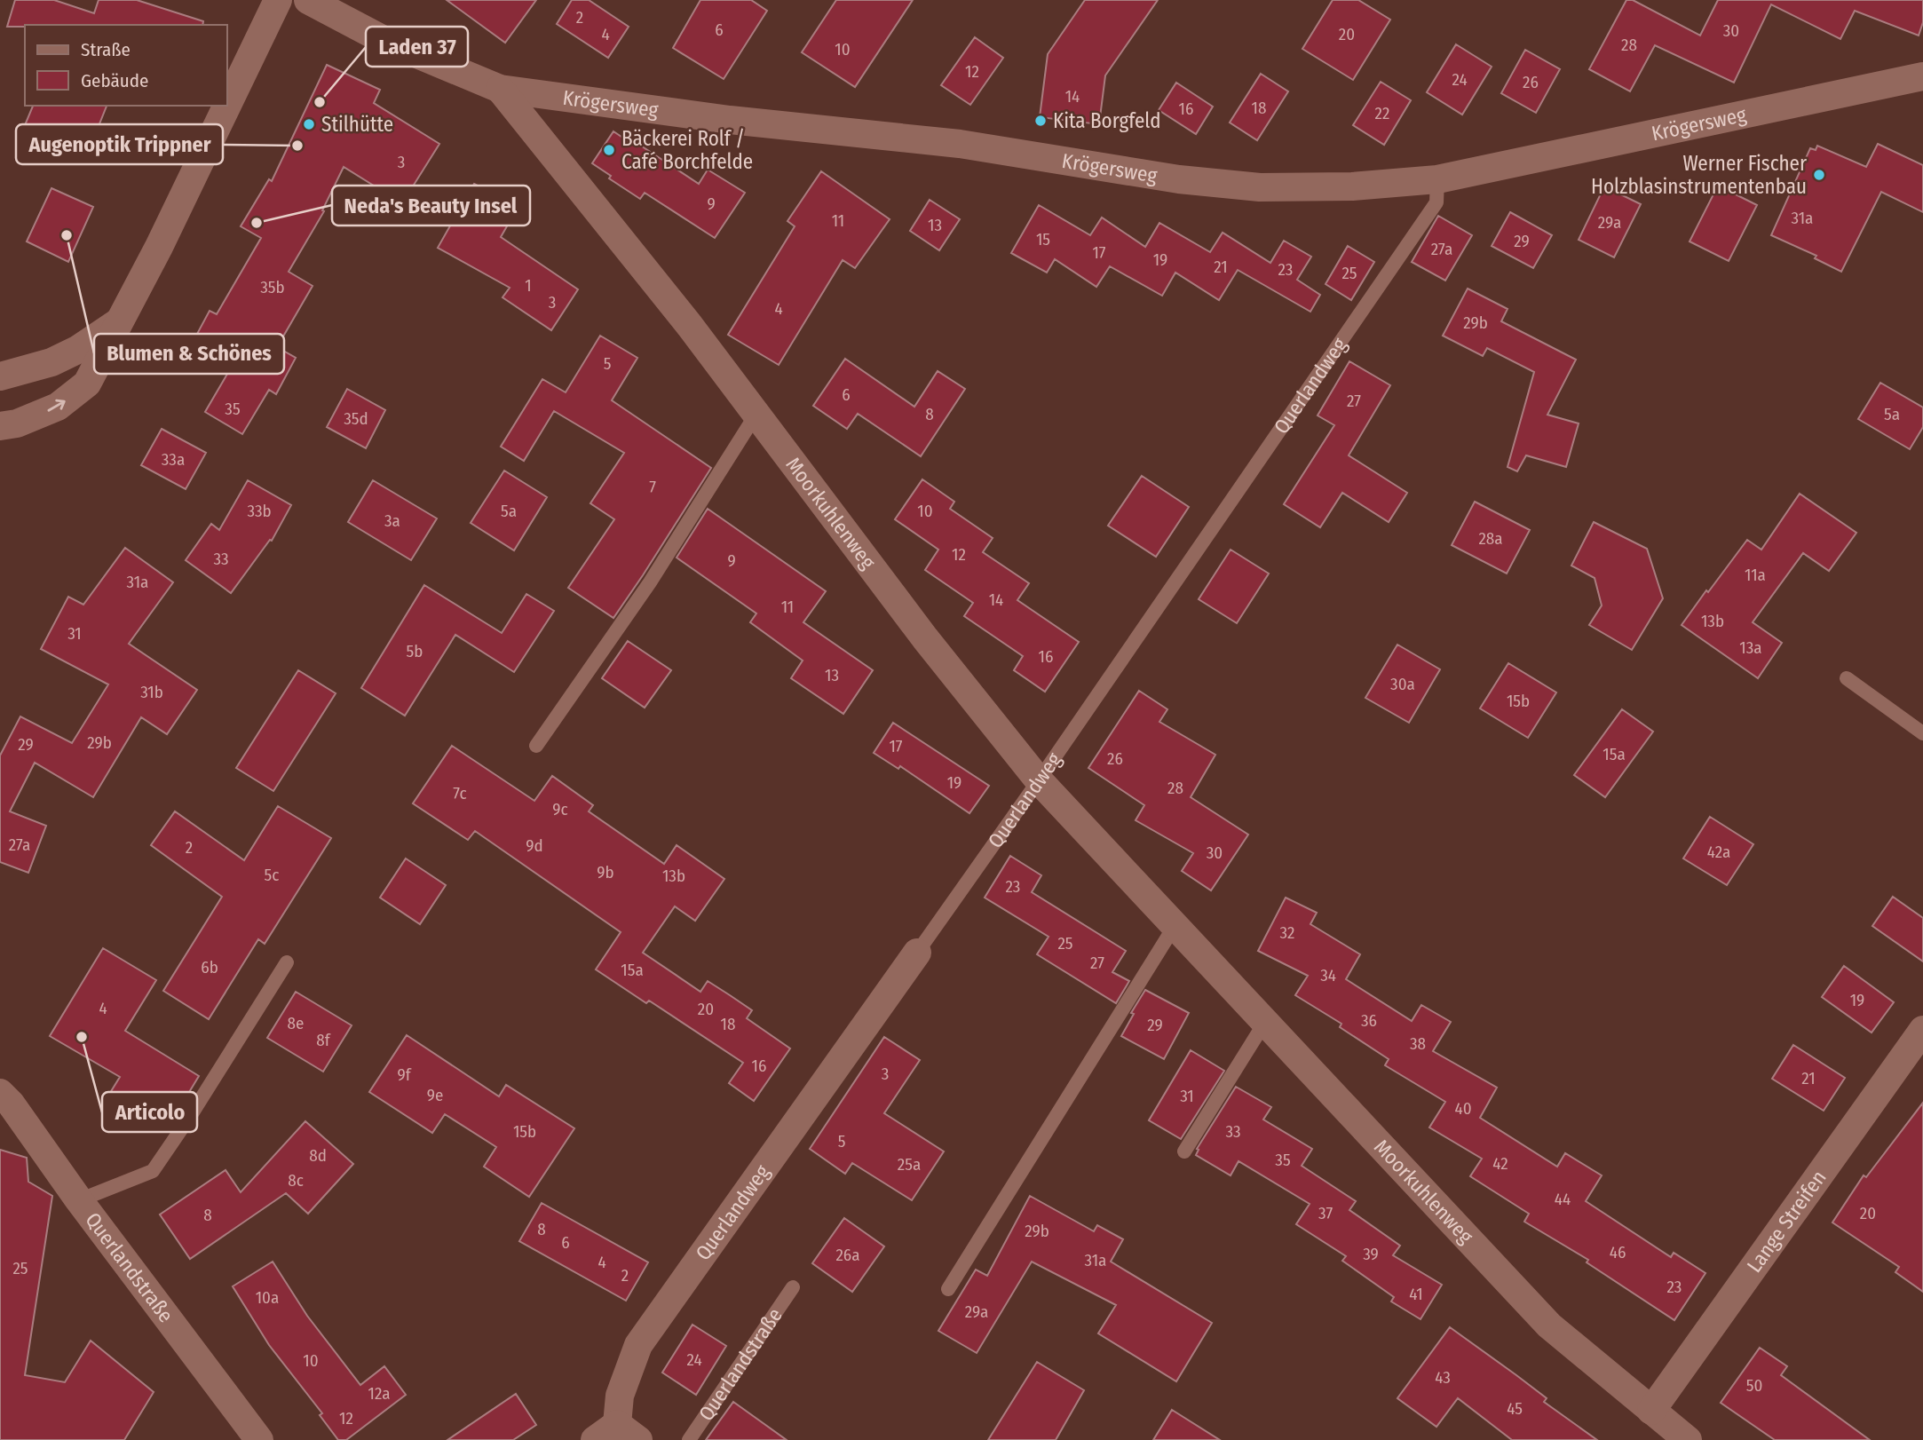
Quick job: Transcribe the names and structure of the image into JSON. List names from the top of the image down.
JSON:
{
  "streets": {
    "street": [
      "Krögersweg",
      "Querlandweg",
      "Moorkuhlenweg",
      "Lange Streifen",
      "Querlandstraße"
    ]
  },
  "crossings": [
    ["Krögersweg", "Querlandweg"],
    ["Krögersweg", "Moorkuhlenweg"],
    ["Querlandweg", "Moorkuhlenweg"],
    ["Moorkuhlenweg", "Lange Streifen"]
  ],
  "places": [
    "Laden 37",
    "Kita Borgfeld",
    "Stilhütte",
    "Augenoptik Trippner",
    "Bäckerei Rolf / Café Borchfelde",
    "Werner Fischer Holzblasinstrumentenbau",
    "Neda's Beauty Insel",
    "Blumen & Schönes",
    "Articolo"
  ],
  "house_numbers": [
    "2",
    "6",
    "30",
    "4",
    "20",
    "28",
    "10",
    "12",
    "24",
    "26",
    "14",
    "18",
    "16",
    "22",
    "3",
    "9",
    "31a",
    "11",
    "29a",
    "13",
    "15",
    "29",
    "27a",
    "17",
    "19",
    "21",
    "23",
    "25",
    "1",
    "35b",
    "3",
    "4",
    "29b",
    "5",
    "6",
    "27",
    "35",
    "8",
    "5a",
    "35d",
    "33a",
    "7",
    "33b",
    "5a",
    "10",
    "3a",
    "28a",
    "12",
    "33",
    "9",
    "11a",
    "31a",
    "14",
    "11",
    "13b",
    "31",
    "13a",
    "5b",
    "16",
    "13",
    "30a",
    "31b",
    "15b",
    "29b",
    "29",
    "17",
    "15a",
    "26",
    "19",
    "28",
    "7c",
    "9c",
    "27a",
    "9d",
    "2",
    "42a",
    "30",
    "9b",
    "5c",
    "13b",
    "23",
    "32",
    "25",
    "27",
    "6b",
    "15a",
    "34",
    "19",
    "4",
    "20",
    "36",
    "8e",
    "18",
    "29",
    "8f",
    "38",
    "16",
    "3",
    "9f",
    "21",
    "9e",
    "31",
    "40",
    "15b",
    "33",
    "5",
    "8d",
    "35",
    "42",
    "25a",
    "8c",
    "44",
    "37",
    "20",
    "8",
    "8",
    "29b",
    "6",
    "46",
    "39",
    "26a",
    "31a",
    "4",
    "25",
    "2",
    "23",
    "41",
    "10a",
    "29a",
    "24",
    "10",
    "43",
    "50",
    "12a",
    "45",
    "12"
  ],
  "legend": ["Straße", "Gebäude"]
}
